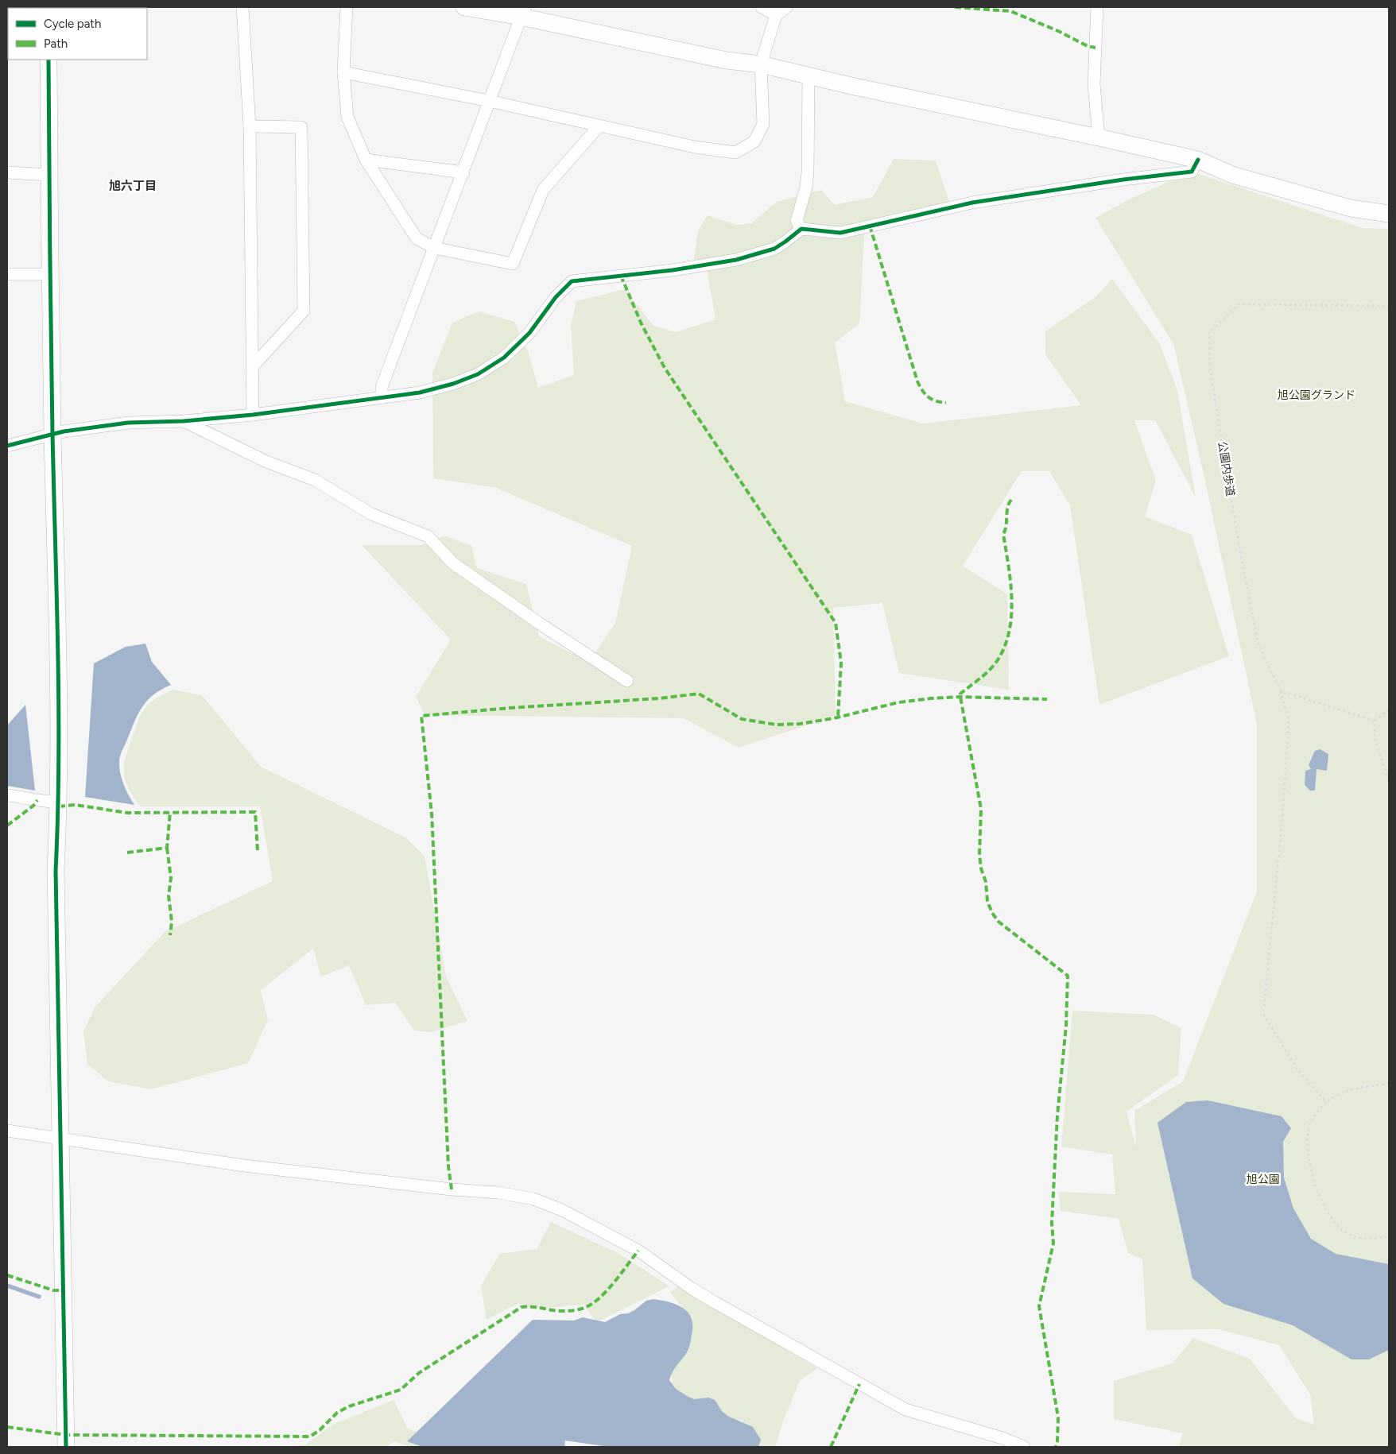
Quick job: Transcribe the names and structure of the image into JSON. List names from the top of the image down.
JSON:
{
  "streets": {
    "path": ["公園内歩道"]
  },
  "districts": ["旭六丁目"],
  "parks": ["旭公園グランド", "旭公園"],
  "legend": ["Cycle path", "Path"]
}
